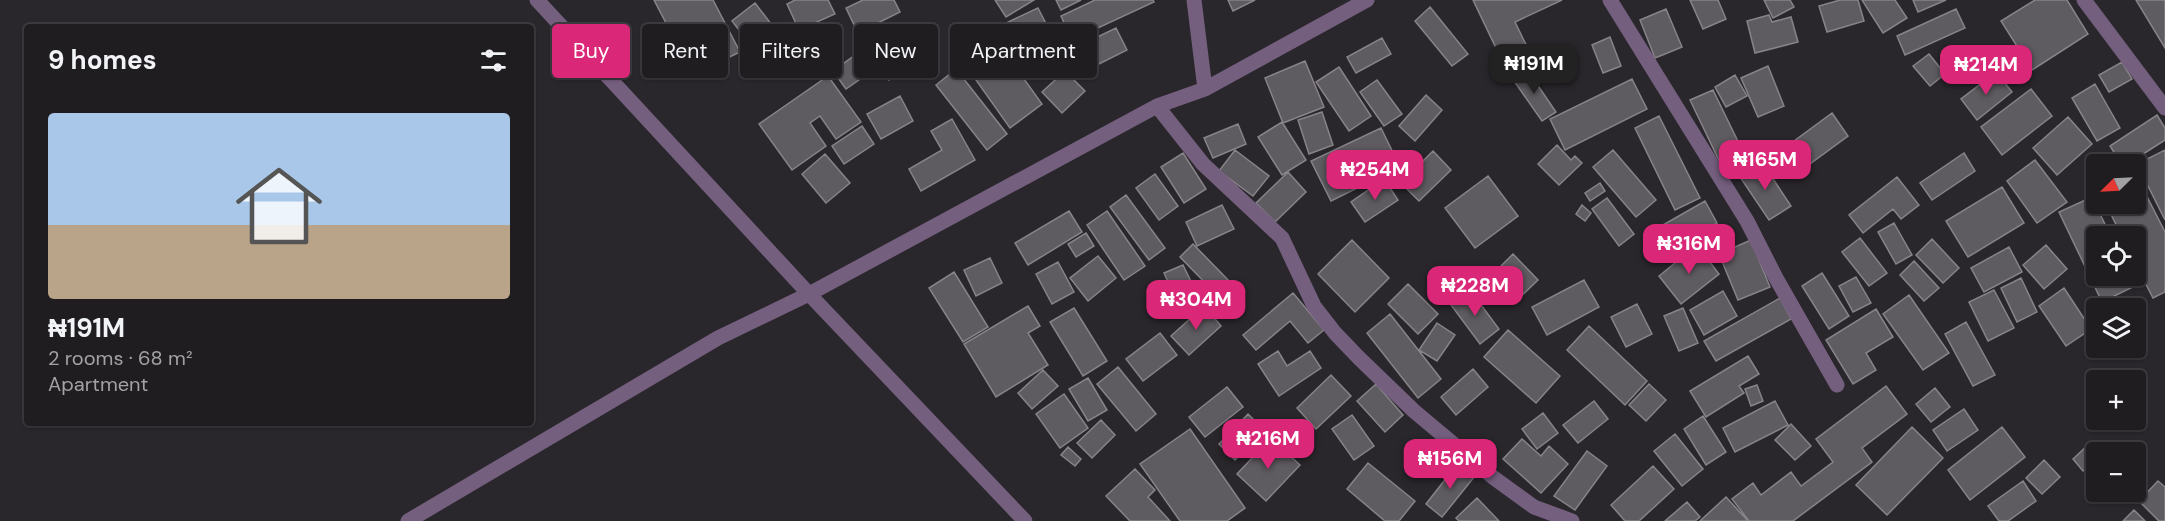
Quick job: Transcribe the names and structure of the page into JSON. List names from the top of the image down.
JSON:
{
  "north": "bottom left",
  "page": {
    "chip": [
      "Buy",
      "Rent",
      "Filters",
      "New",
      "Apartment"
    ],
    "heading": "9 homes",
    "price": [
      "₦191M",
      "₦214M",
      "₦165M",
      "₦254M",
      "₦316M",
      "₦228M",
      "₦304M",
      "₦216M",
      "₦156M"
    ],
    "list": [
      {
        "name": "₦191M",
        "note": "2 rooms · 68 m² · Apartment"
      }
    ],
    "map_buttons": ["+", "−"]
  }
}
